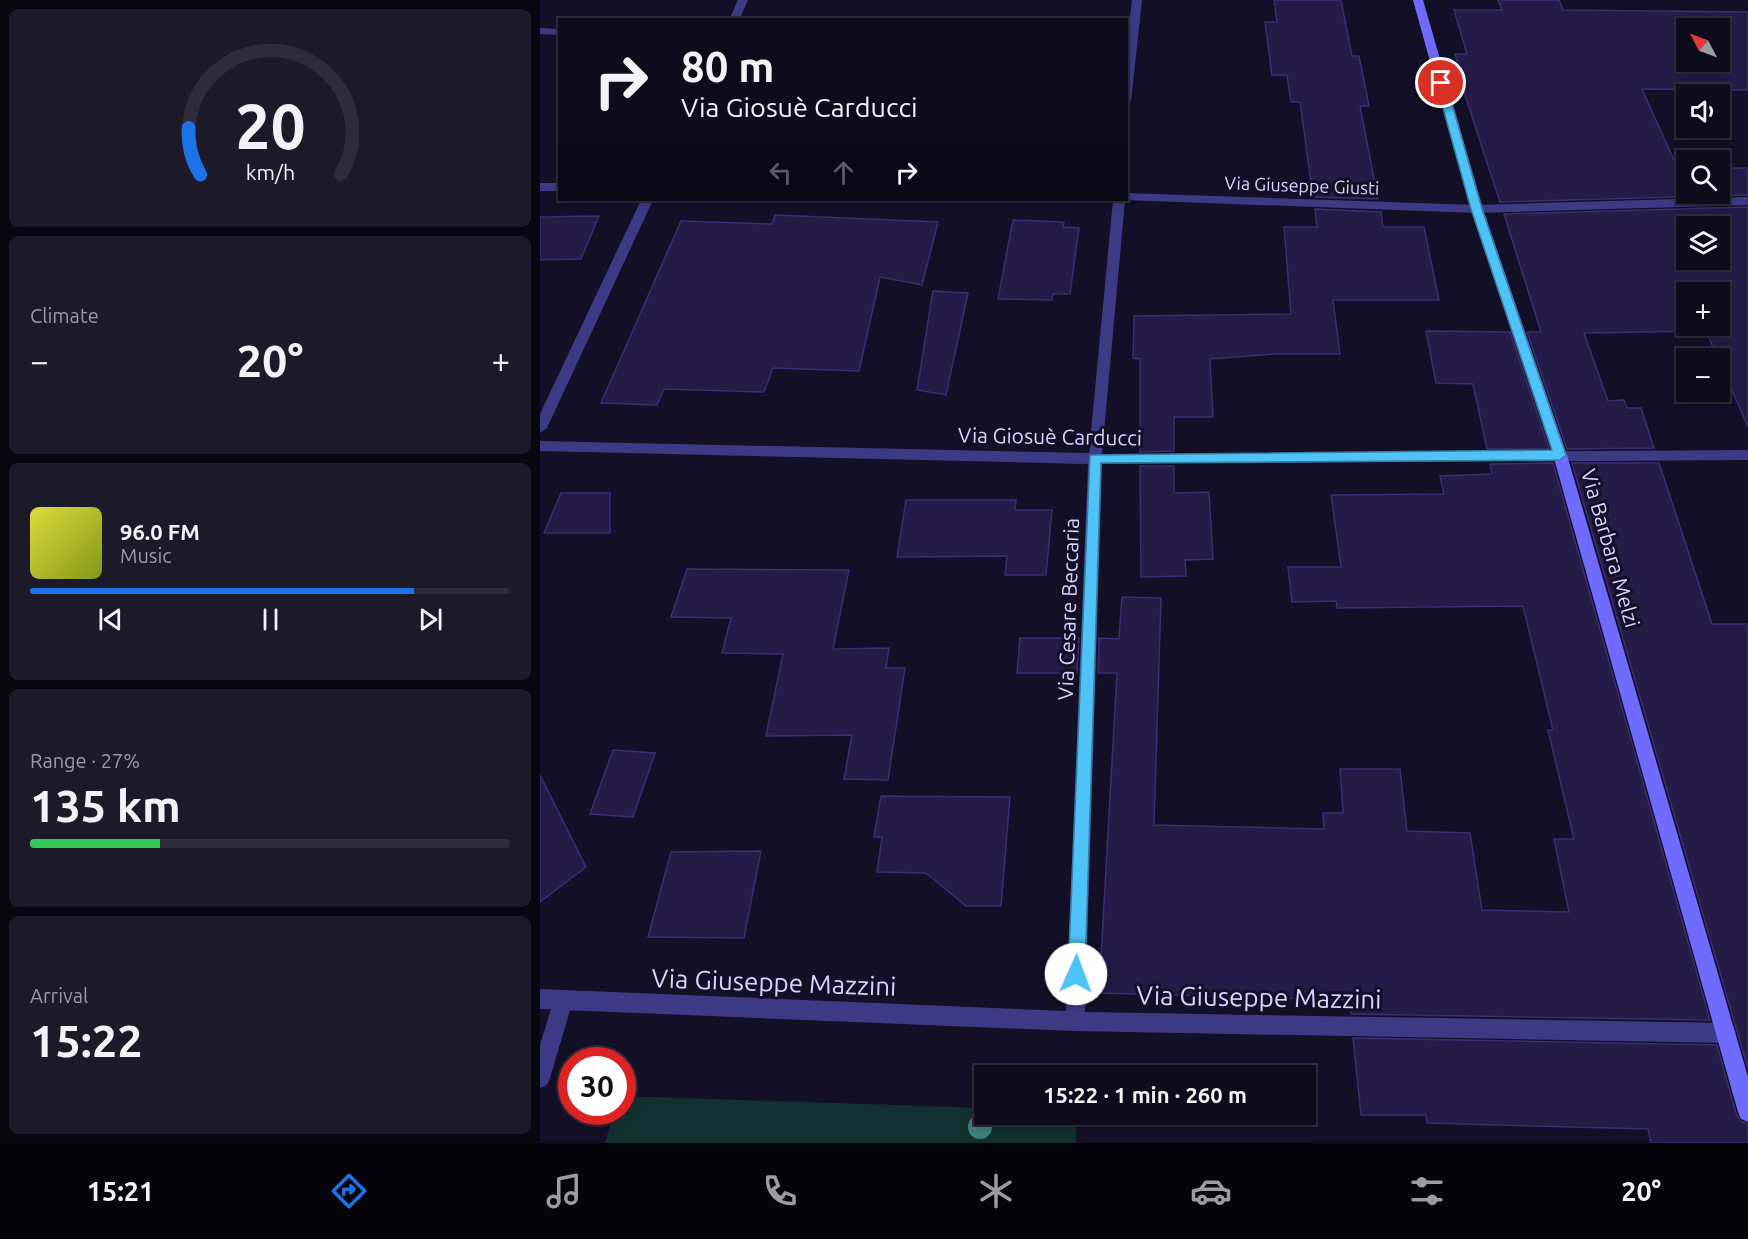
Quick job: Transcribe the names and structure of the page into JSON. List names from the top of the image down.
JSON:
{
  "streets": {
    "street": [
      "Via Giuseppe Giusti",
      "Via Giosuè Carducci",
      "Via Barbara Melzi",
      "Via Cesare Beccaria",
      "Via Giuseppe Mazzini"
    ]
  },
  "crossings": [
    ["Via Giuseppe Giusti", "Via Barbara Melzi"],
    ["Via Giosuè Carducci", "Via Barbara Melzi"],
    ["Via Giosuè Carducci", "Via Cesare Beccaria"],
    ["Via Barbara Melzi", "Via Giuseppe Mazzini"],
    ["Via Cesare Beccaria", "Via Giuseppe Mazzini"]
  ],
  "north": "top left",
  "page": {
    "map_buttons": ["+", "−"],
    "turn": ["80 m", "Via Giosuè Carducci"],
    "tile": [
      "Climate",
      ["Range · 27%", "135 km"],
      ["Arrival", "15:22"]
    ],
    "heat": ["−", "20°", "+"],
    "song": ["96.0 FM", "Music"],
    "limit": "30",
    "trip": "15:22 · 1 min · 260 m",
    "tabs": ["15:21", "20°"],
    "gauge": ["20", "km/h"]
  }
}
